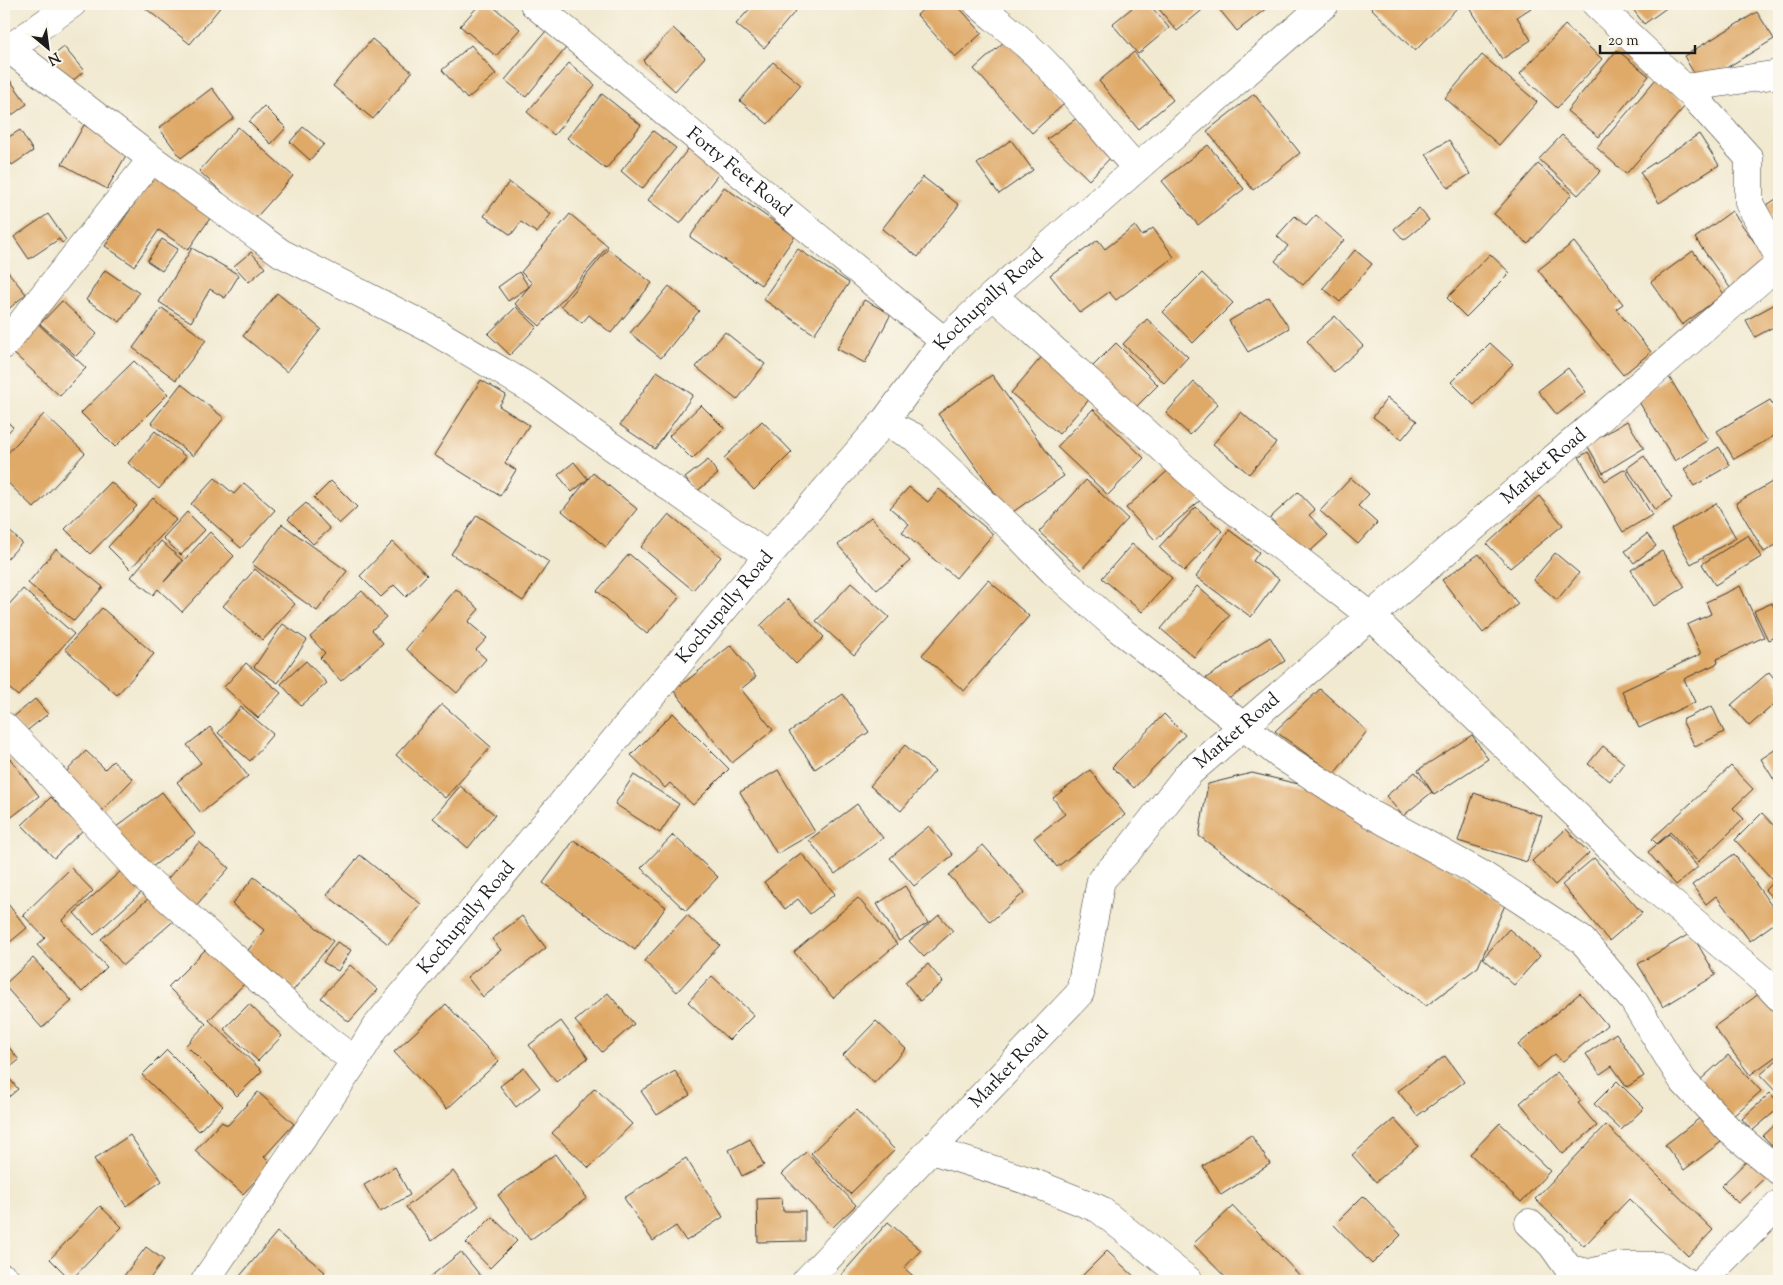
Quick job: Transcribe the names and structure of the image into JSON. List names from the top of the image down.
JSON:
{
  "streets": {
    "street": ["Forty Feet Road", "Kochupally Road", "Market Road"]
  },
  "crossings": [
    ["Forty Feet Road", "Kochupally Road"]
  ],
  "scale_bar": "20 m",
  "north": "bottom right"
}
